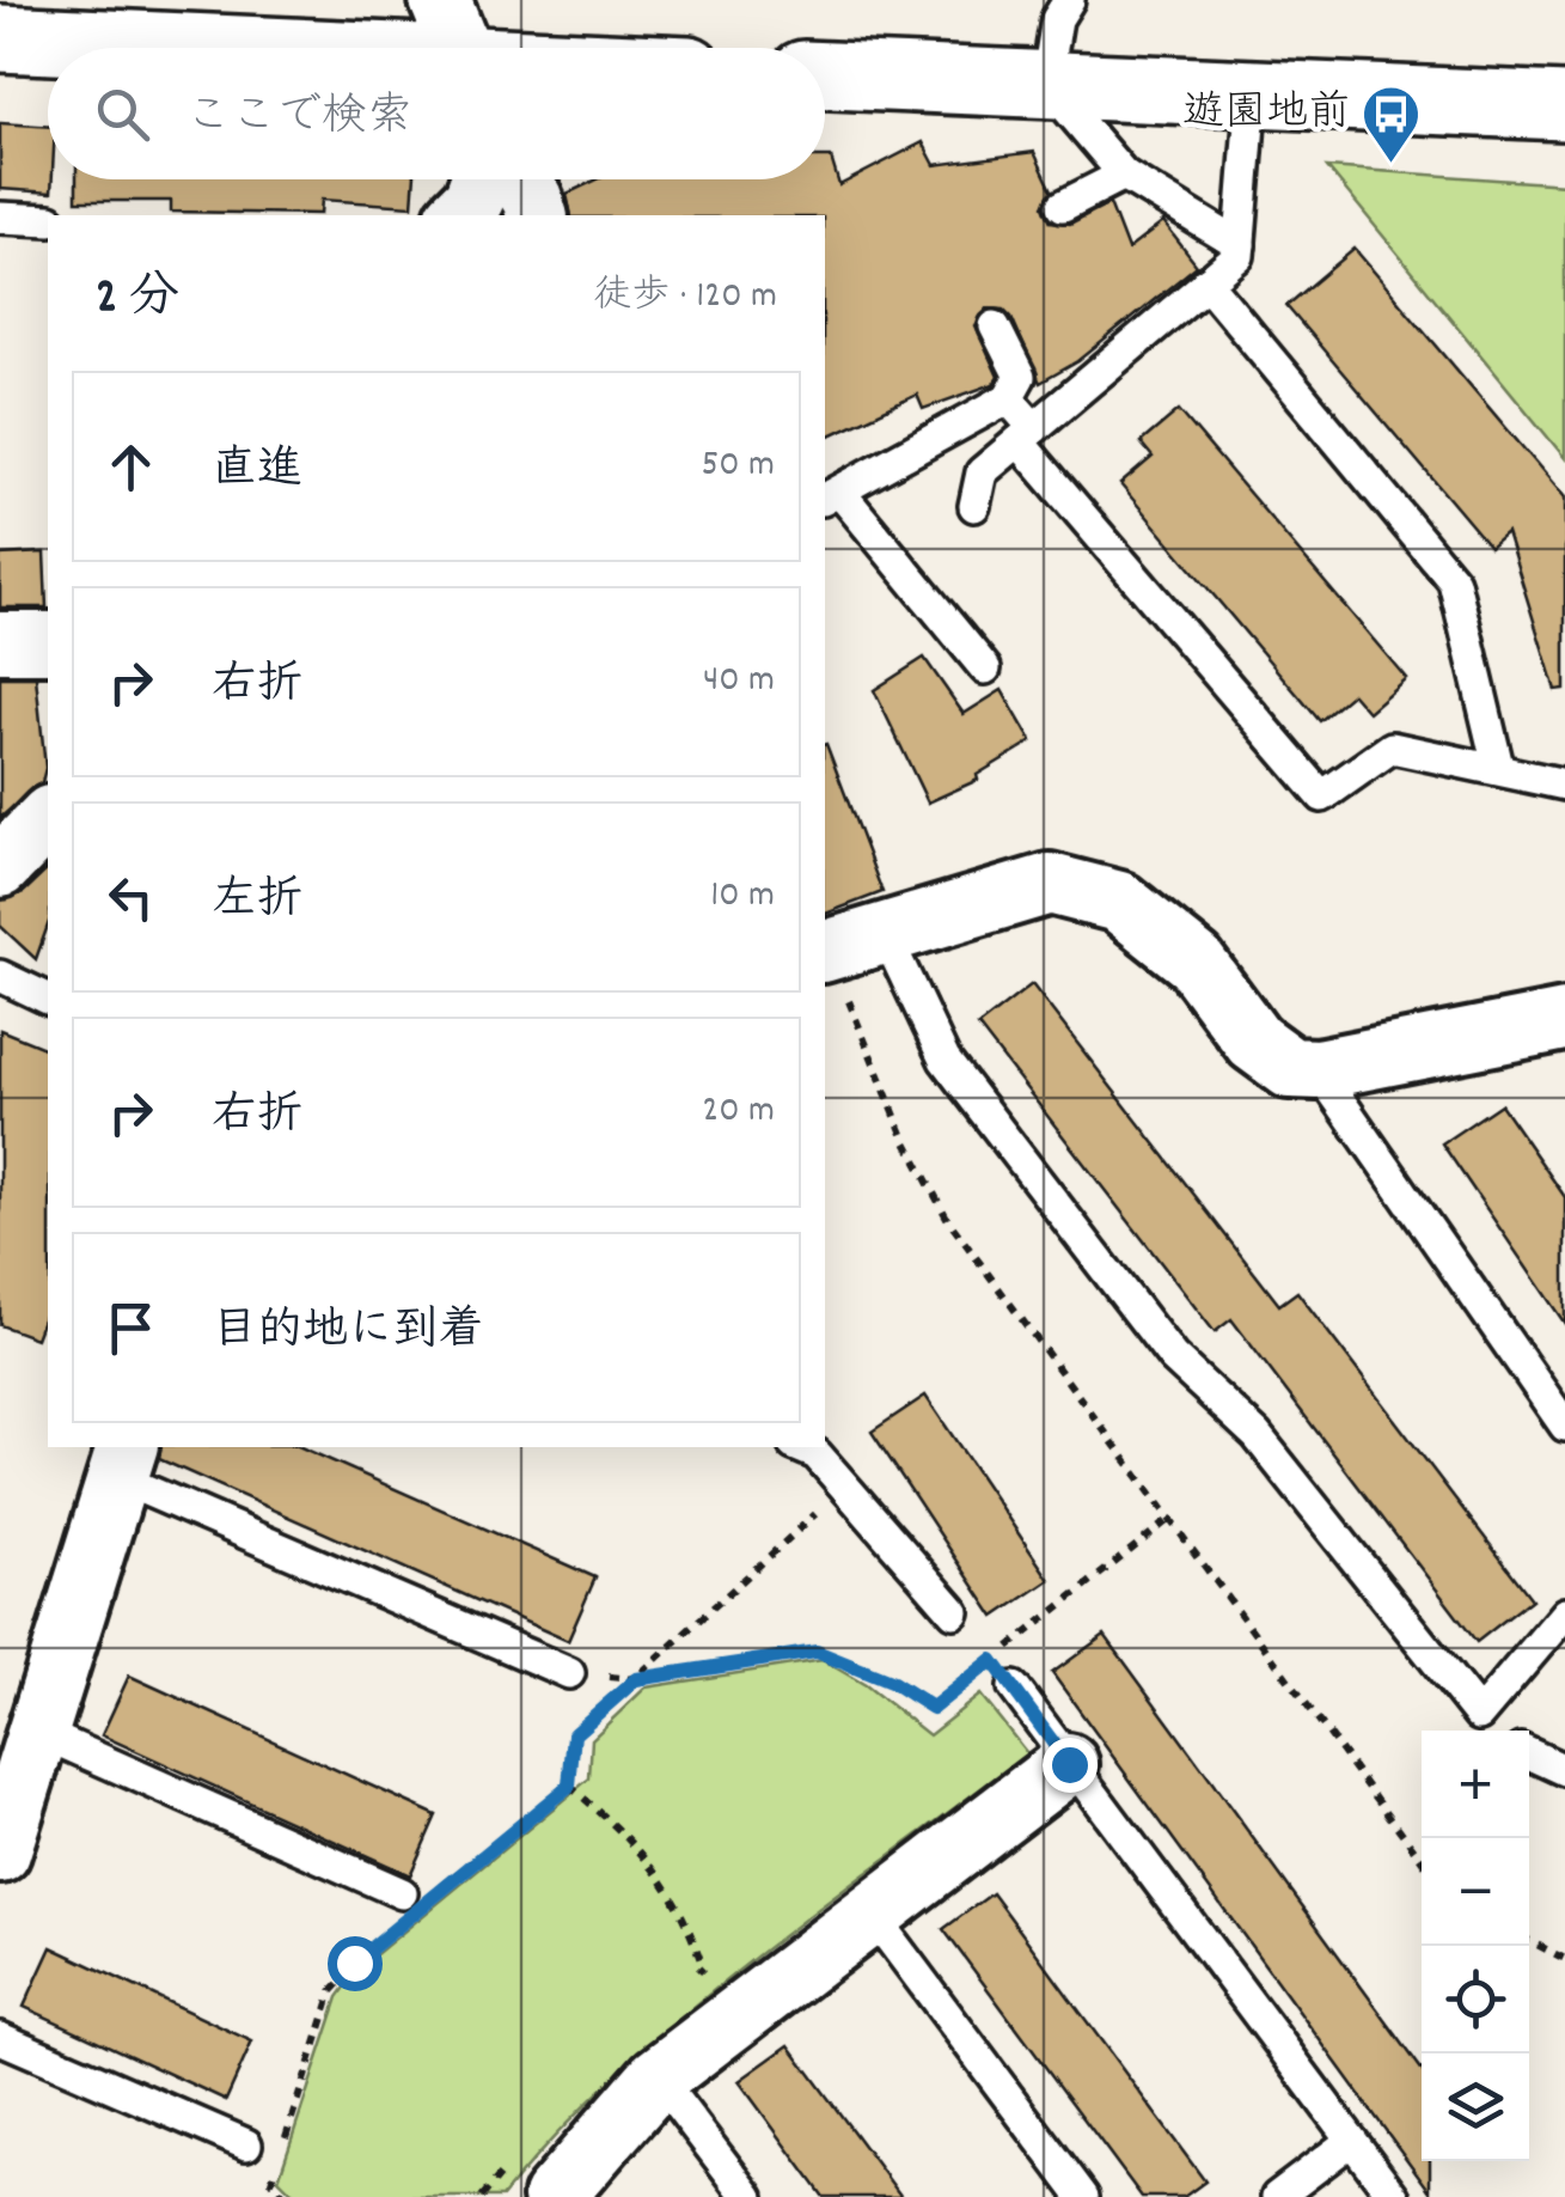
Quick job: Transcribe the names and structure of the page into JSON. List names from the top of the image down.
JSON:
{
  "places": {
    "bus stop": ["遊園地前"]
  },
  "page": {
    "search": "ここで検索",
    "heading": ["2 分", "徒歩 · 120 m"],
    "list": [
      ["直進", "50 m"],
      ["右折", "40 m"],
      ["左折", "10 m"],
      ["右折", "20 m"],
      "目的地に到着"
    ],
    "map_buttons": ["+", "−"]
  }
}
